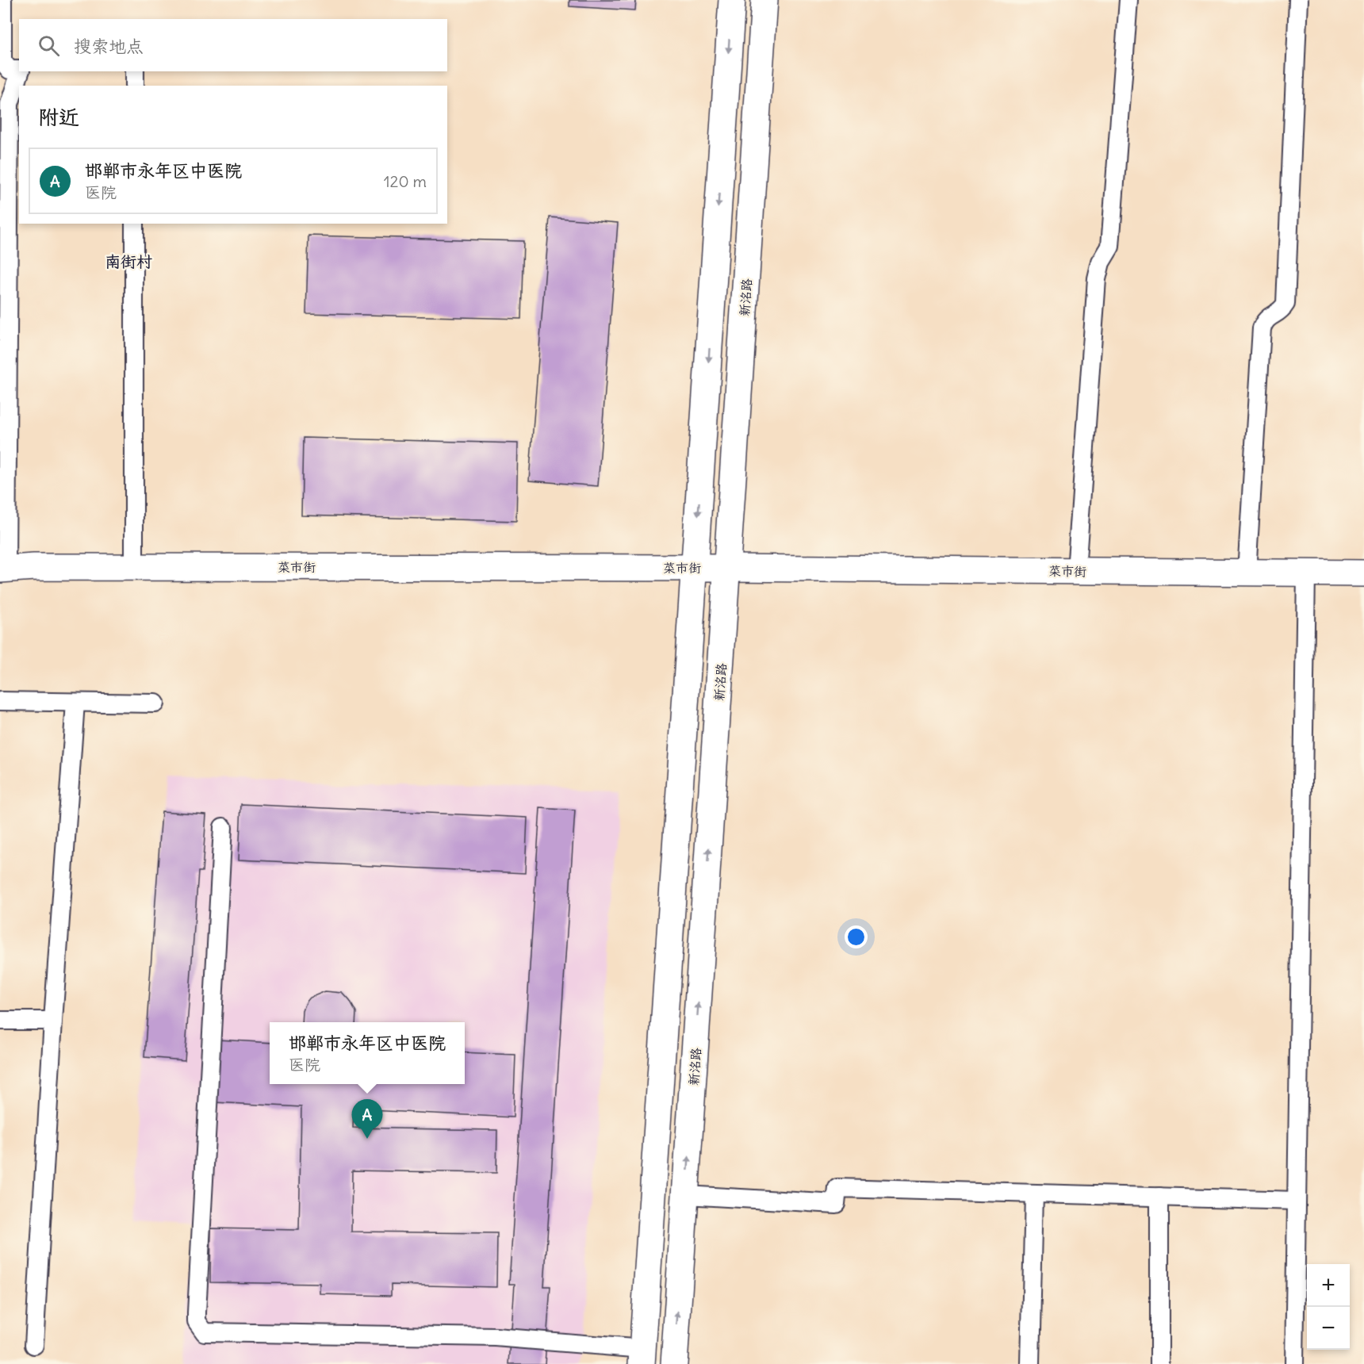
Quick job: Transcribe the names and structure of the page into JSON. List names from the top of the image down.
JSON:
{
  "streets": {
    "main road": ["新洺路", "菜市街"]
  },
  "crossings": [
    ["新洺路", "菜市街"]
  ],
  "districts": ["南街村"],
  "page": {
    "search": "搜索地点",
    "heading": "附近",
    "list": [
      {
        "mark": "A",
        "name": "邯郸市永年区中医院",
        "note": "医院",
        "value": "120 m"
      }
    ],
    "popup": ["邯郸市永年区中医院", "医院"],
    "pins": "A",
    "map_buttons": ["+", "−"]
  }
}
